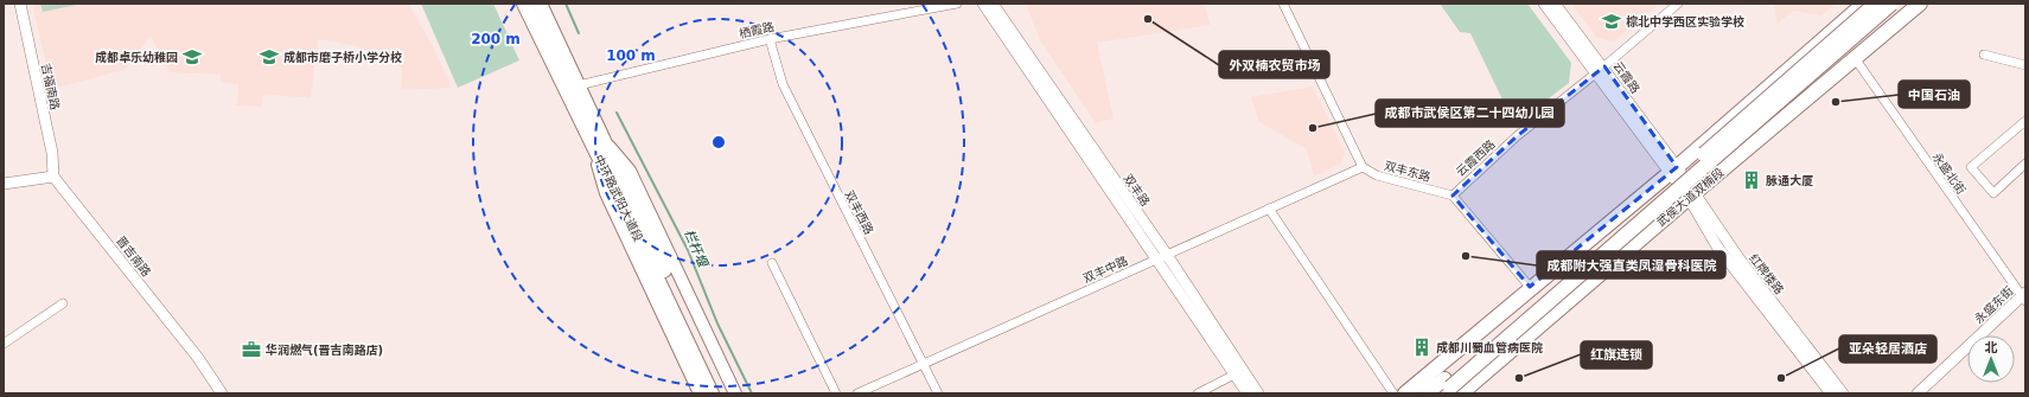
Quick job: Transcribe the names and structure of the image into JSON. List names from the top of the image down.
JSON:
{
  "streets": {
    "main road": ["武侯大道双楠段", "中环路武阳大道段"],
    "street": [
      "栖霞路",
      "云霞路",
      "吉福南路",
      "云霞西路",
      "双丰东路",
      "永盛北街",
      "双丰路",
      "双丰西路",
      "晋吉南路",
      "双丰中路",
      "红牌楼路",
      "永盛东街"
    ]
  },
  "crossings": [
    ["栖霞路", "中环路武阳大道段"],
    ["栖霞路", "双丰西路"],
    ["云霞路", "云霞西路"],
    ["云霞路", "武侯大道双楠段"],
    ["云霞路", "红牌楼路"],
    ["吉福南路", "晋吉南路"],
    ["云霞西路", "双丰东路"],
    ["双丰东路", "双丰中路"],
    ["永盛北街", "武侯大道双楠段"],
    ["永盛北街", "永盛东街"],
    ["双丰路", "双丰中路"],
    ["武侯大道双楠段", "红牌楼路"],
    ["双丰西路", "双丰中路"]
  ],
  "water": ["栏杆堰"],
  "places": {
    "other": [
      "外双楠农贸市场",
      "中国石油",
      "成都市武侯区第二十四幼儿园",
      "成都附大强直类凤湿骨科医院",
      "红旗连锁",
      "亚朵轻居酒店"
    ],
    "school or university": ["棕北中学西区实验学校", "成都卓乐幼稚园", "成都市磨子桥小学分校"],
    "building": ["脉通大厦", "成都川蜀血管病医院"],
    "office": ["华润燃气(晋吉南路店)"]
  },
  "north": "top",
  "rings": ["200 m", "100 m"]
}
